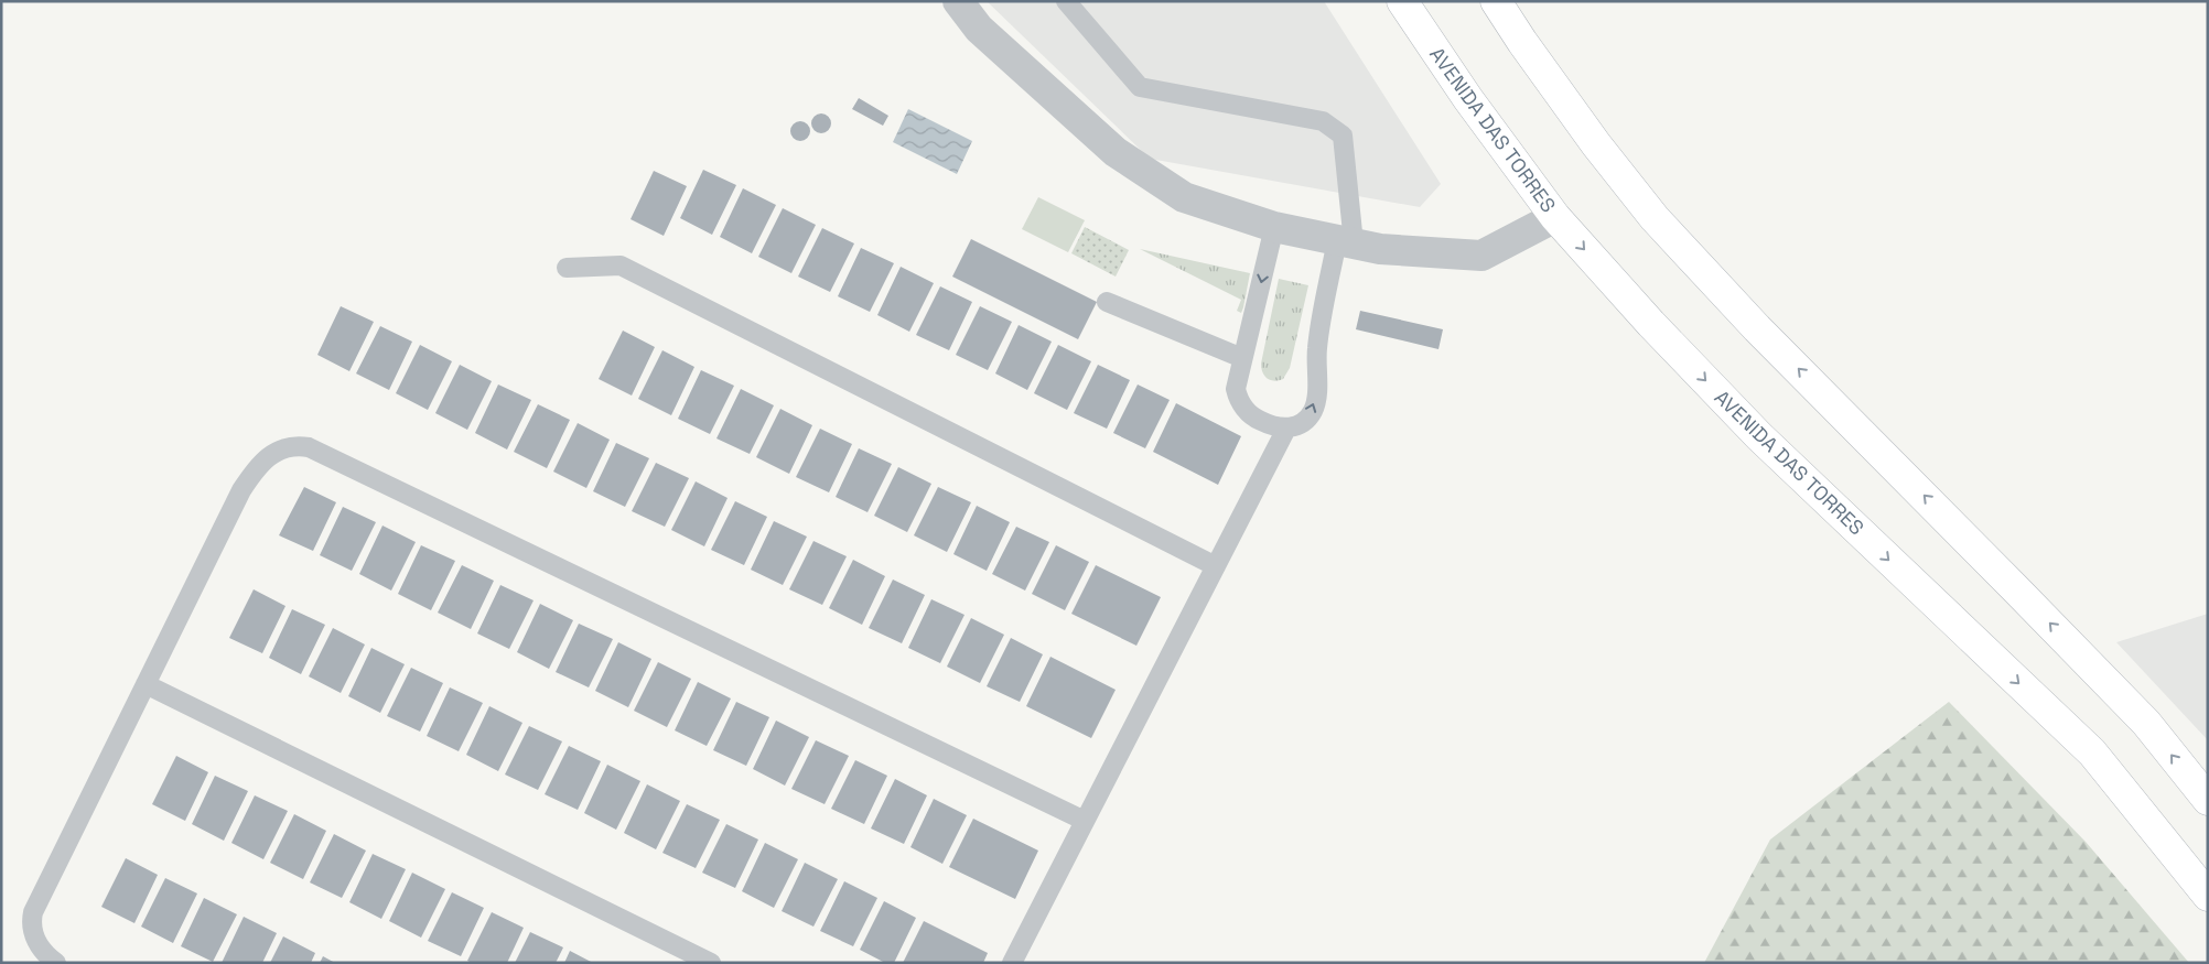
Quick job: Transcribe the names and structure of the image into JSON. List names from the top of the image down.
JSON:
{
  "streets": {
    "main road": ["AVENIDA DAS TORRES"]
  }
}
